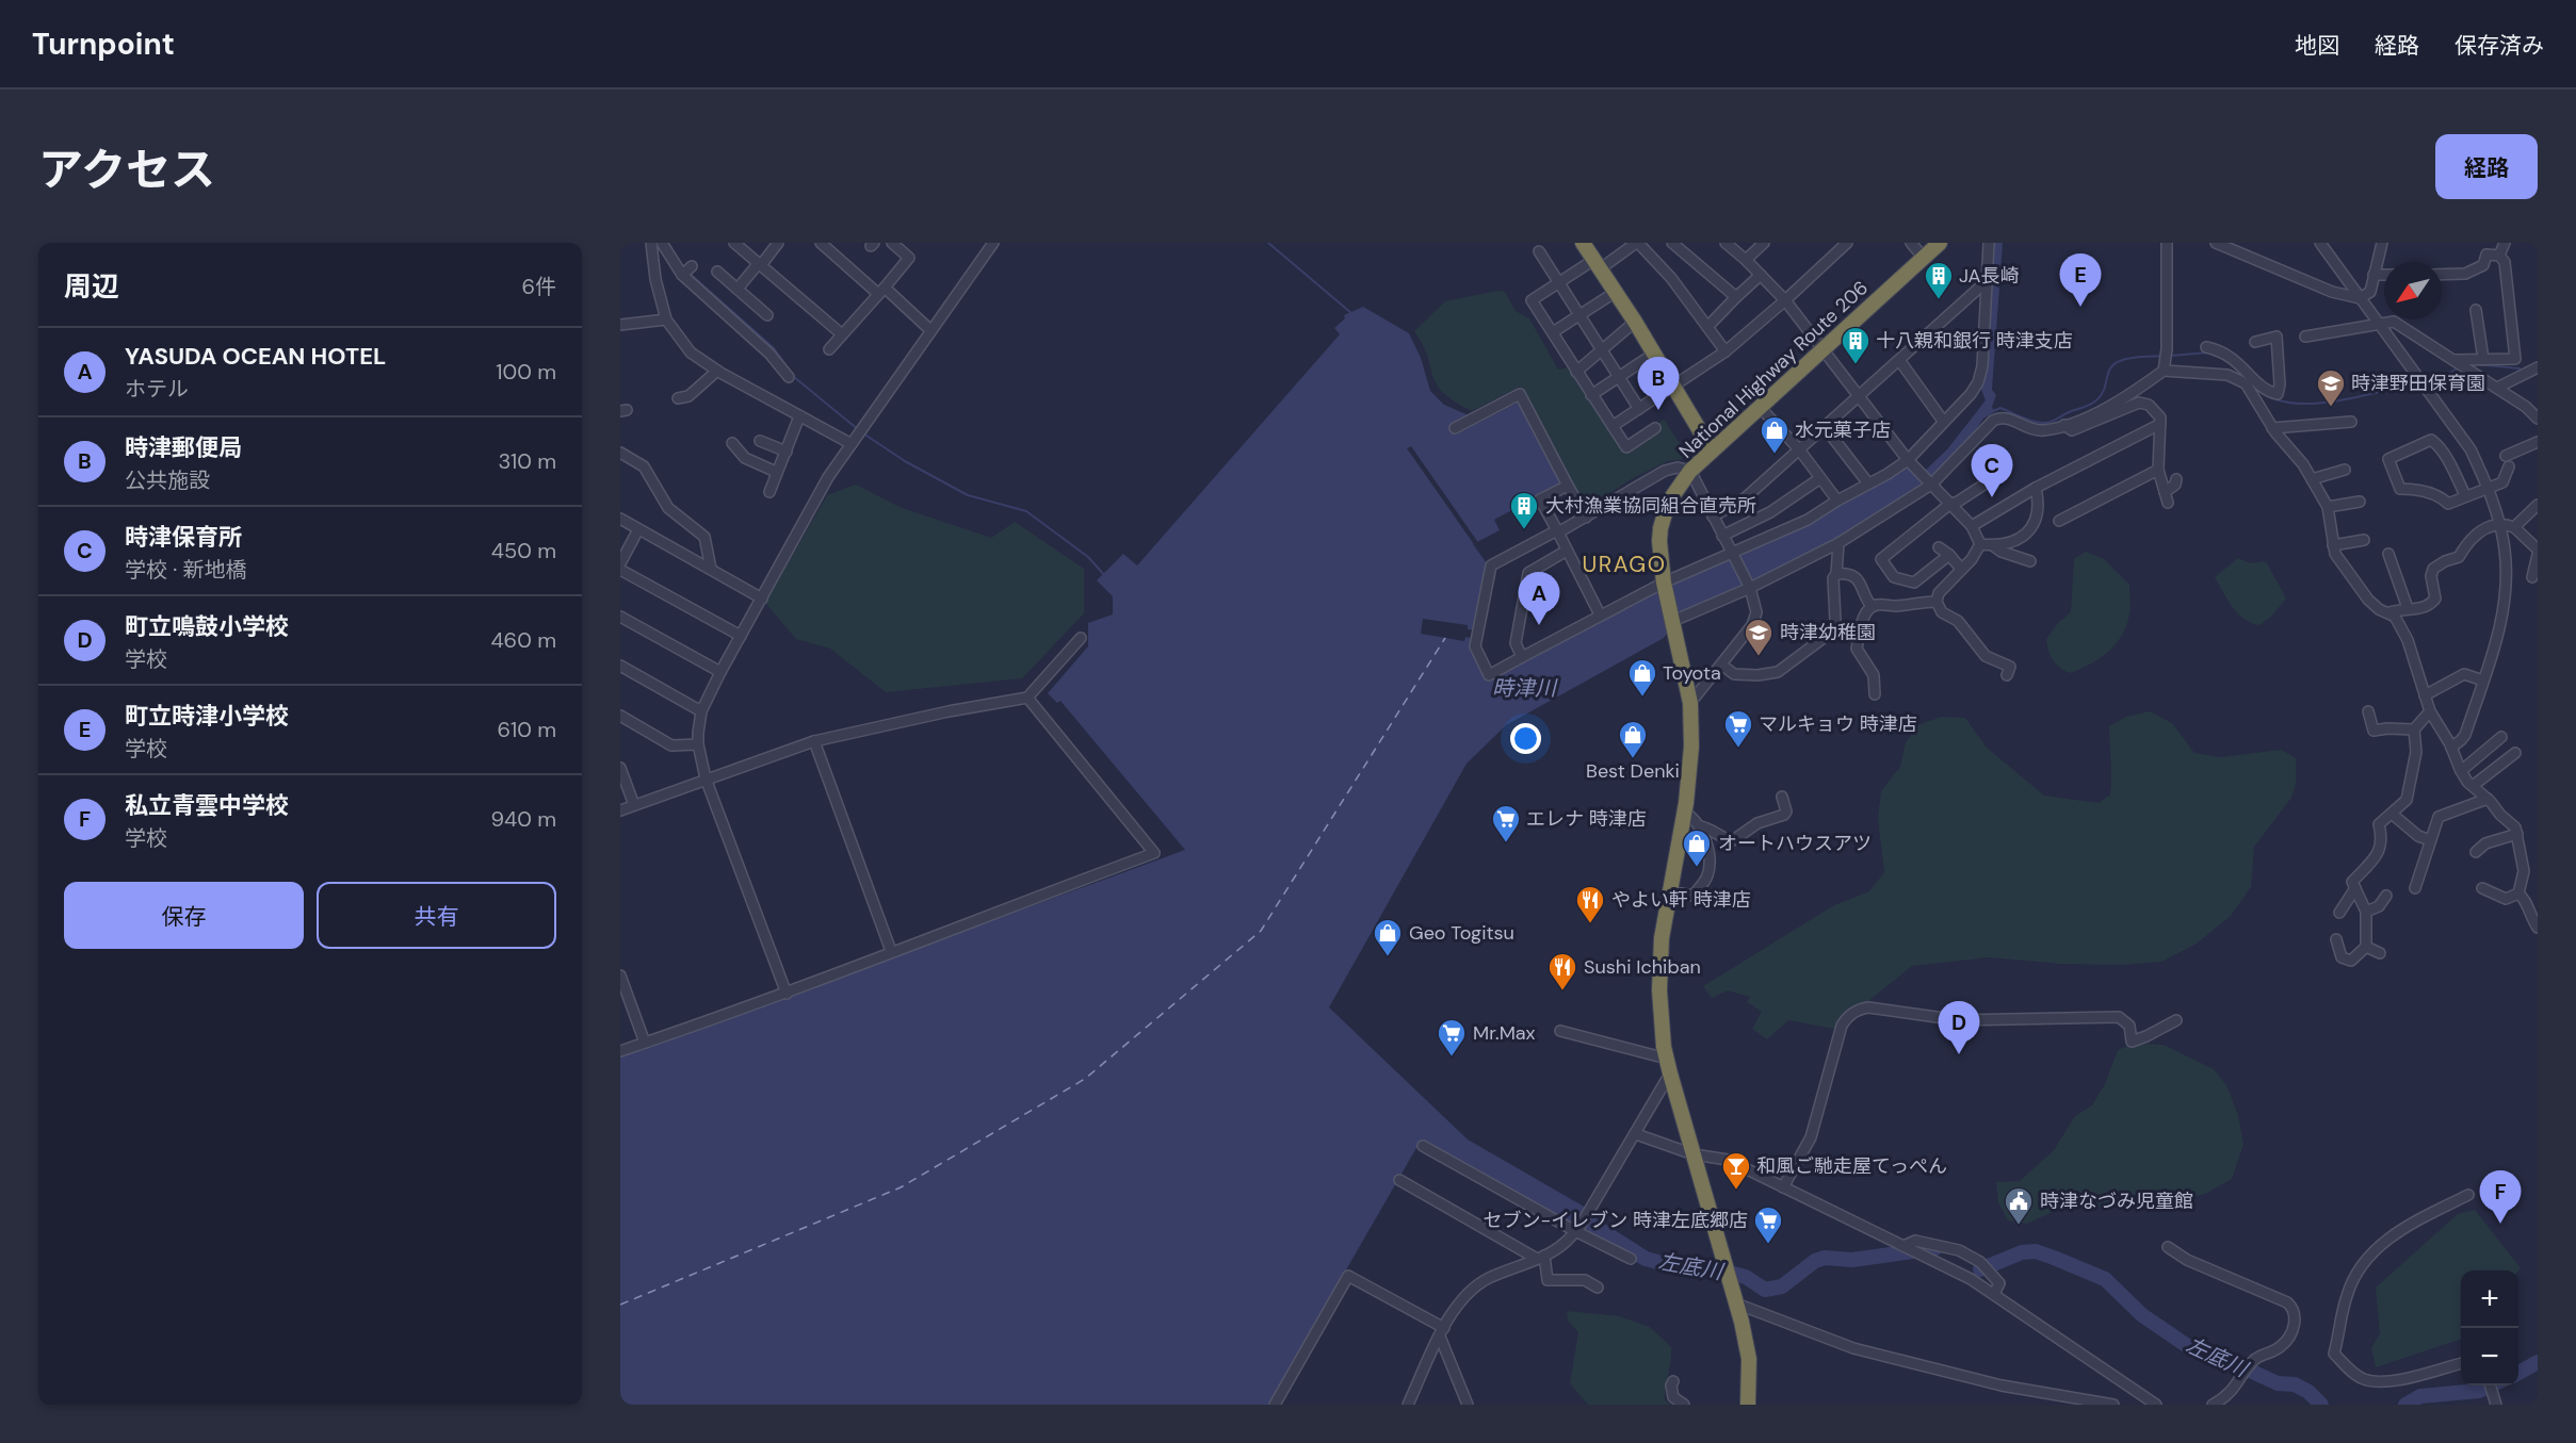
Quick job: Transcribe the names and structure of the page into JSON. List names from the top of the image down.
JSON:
{
  "streets": {
    "highway": ["National Highway Route 206"]
  },
  "districts": ["URAGO"],
  "water": ["時津川", "左底川"],
  "places": {
    "building": ["JA長崎", "十八親和銀行 時津支店", "大村漁業協同組合直売所"],
    "school or university": ["時津野田保育園", "時津幼稚園"],
    "shop": [
      "水元菓子店",
      "Toyota",
      "Best Denki",
      "オートハウスアツ",
      "Geo Togitsu"
    ],
    "supermarket": [
      "マルキョウ 時津店",
      "エレナ 時津店",
      "Mr.Max",
      "セブン-イレブン 時津左底郷店"
    ],
    "restaurant": ["やよい軒 時津店", "Sushi Ichiban"],
    "bar": ["和風ご馳走屋てっぺん"],
    "public building": ["時津なづみ児童館"]
  },
  "north": "bottom left",
  "page": {
    "header": "Turnpoint",
    "nav": ["地図", "経路", "保存済み"],
    "title": "アクセス",
    "buttons": [
      "経路",
      ["保存", "共有"]
    ],
    "heading": ["周辺", "6件"],
    "pins": [
      "E",
      "B",
      "C",
      "A",
      "D",
      "F"
    ],
    "list": [
      {
        "mark": "A",
        "name": "YASUDA OCEAN HOTEL",
        "note": "ホテル",
        "value": "100 m"
      },
      {
        "mark": "B",
        "name": "時津郵便局",
        "note": "公共施設",
        "value": "310 m"
      },
      {
        "mark": "C",
        "name": "時津保育所",
        "note": "学校 · 新地橋",
        "value": "450 m"
      },
      {
        "mark": "D",
        "name": "町立鳴鼓小学校",
        "note": "学校",
        "value": "460 m"
      },
      {
        "mark": "E",
        "name": "町立時津小学校",
        "note": "学校",
        "value": "610 m"
      },
      {
        "mark": "F",
        "name": "私立青雲中学校",
        "note": "学校",
        "value": "940 m"
      }
    ],
    "map_buttons": ["+", "−"]
  }
}
